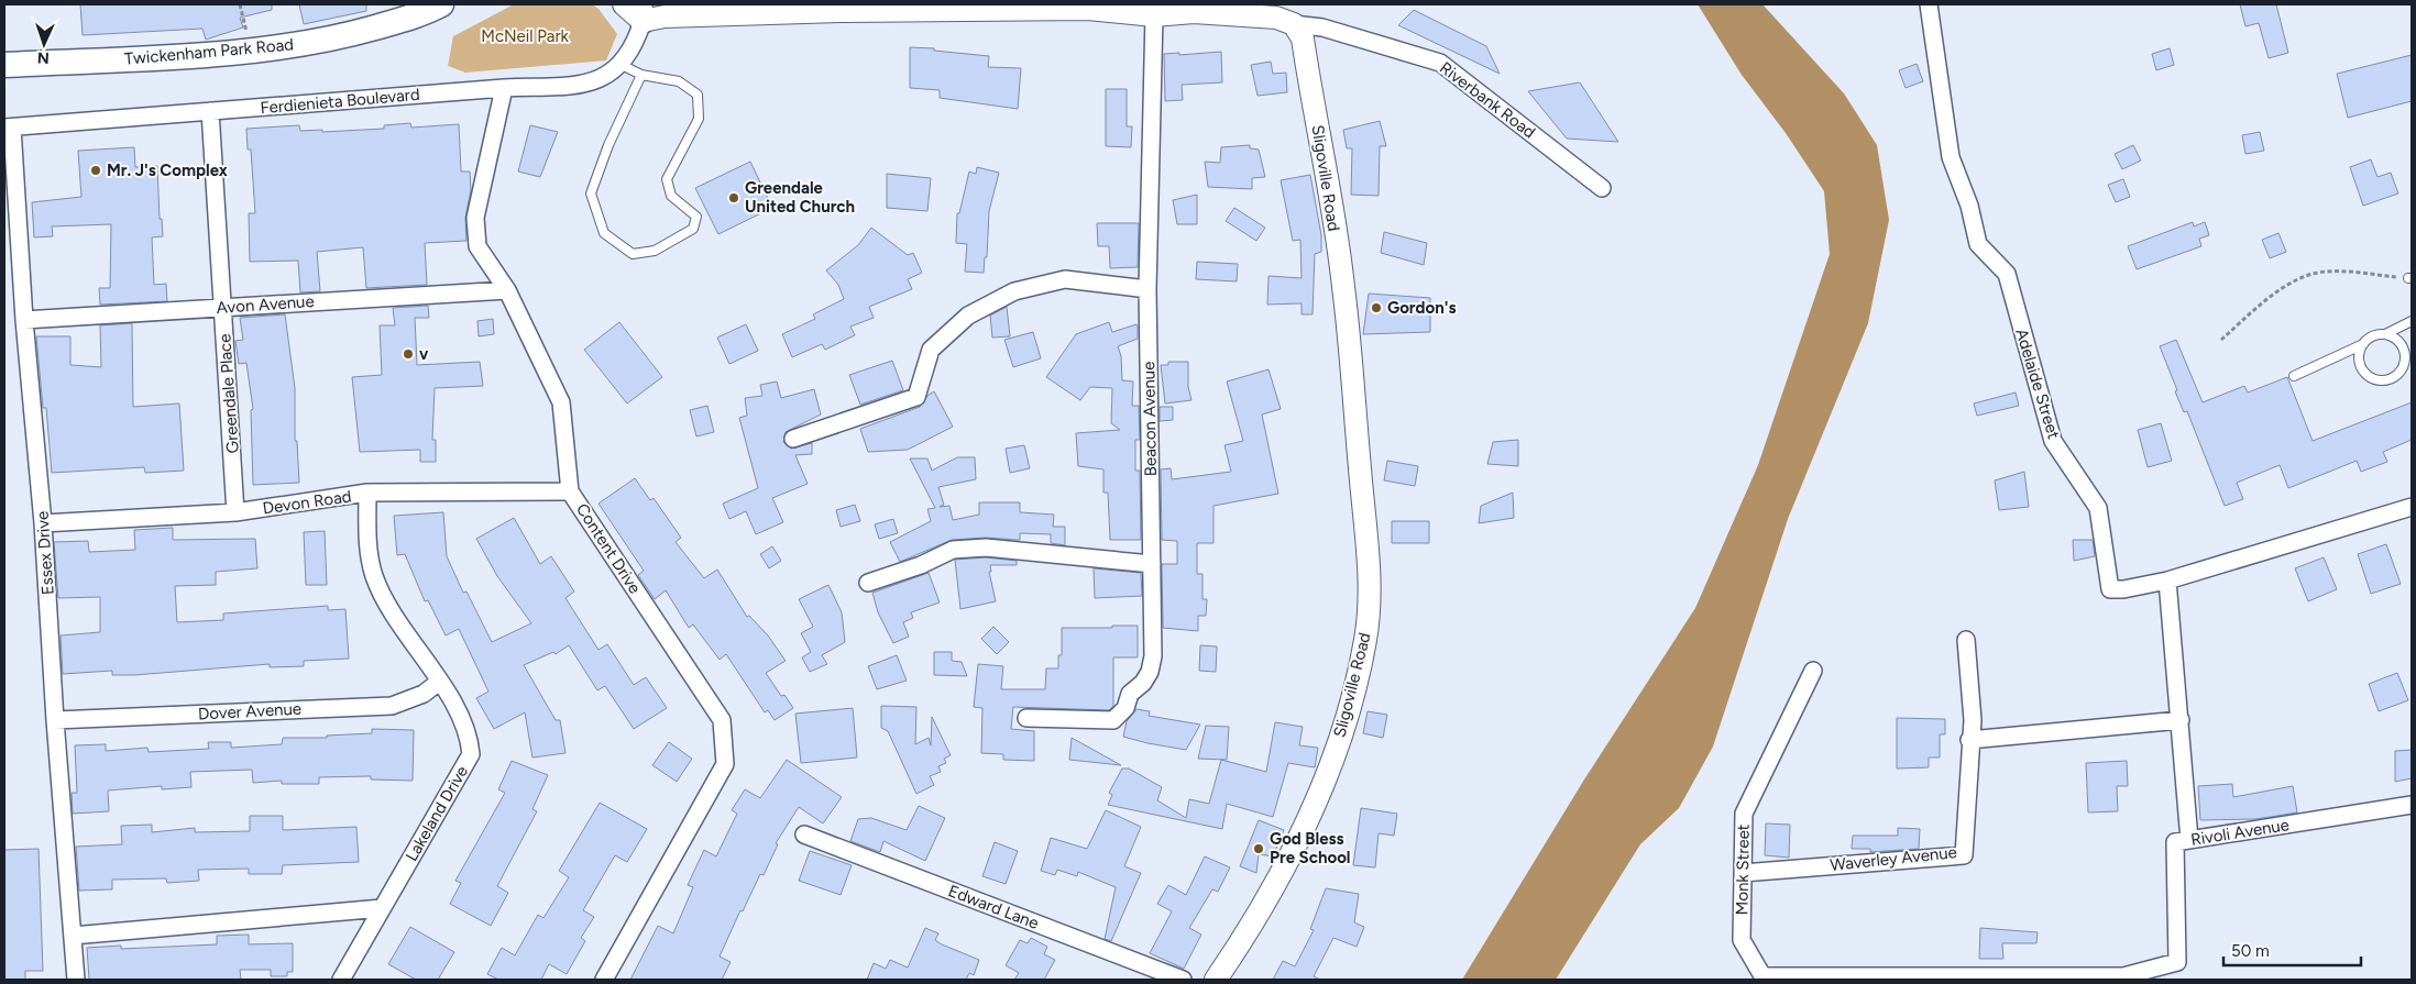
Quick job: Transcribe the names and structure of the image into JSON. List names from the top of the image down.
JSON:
{
  "streets": {
    "main road": ["Twickenham Park Road"],
    "street": [
      "Riverbank Road",
      "Ferdienieta Boulevard",
      "Sligoville Road",
      "Avon Avenue",
      "Adelaide Street",
      "Greendale Place",
      "Beacon Avenue",
      "Devon Road",
      "Content Drive",
      "Essex Drive",
      "Dover Avenue",
      "Lakeland Drive",
      "Rivoli Avenue",
      "Waverley Avenue",
      "Monk Street",
      "Edward Lane"
    ]
  },
  "crossings": [
    ["Riverbank Road", "Sligoville Road"],
    ["Ferdienieta Boulevard", "Greendale Place"],
    ["Ferdienieta Boulevard", "Content Drive"],
    ["Ferdienieta Boulevard", "Essex Drive"],
    ["Avon Avenue", "Greendale Place"],
    ["Avon Avenue", "Content Drive"],
    ["Avon Avenue", "Essex Drive"],
    ["Greendale Place", "Devon Road"],
    ["Devon Road", "Content Drive"],
    ["Devon Road", "Essex Drive"],
    ["Devon Road", "Lakeland Drive"],
    ["Essex Drive", "Dover Avenue"],
    ["Dover Avenue", "Lakeland Drive"],
    ["Rivoli Avenue", "Monk Street"],
    ["Waverley Avenue", "Monk Street"]
  ],
  "parks": ["McNeil Park"],
  "places": [
    "Mr. J's Complex",
    "Greendale United Church",
    "Gordon's",
    "v",
    "God Bless Pre School"
  ],
  "scale_bar": "50 m",
  "north": "bottom"
}
